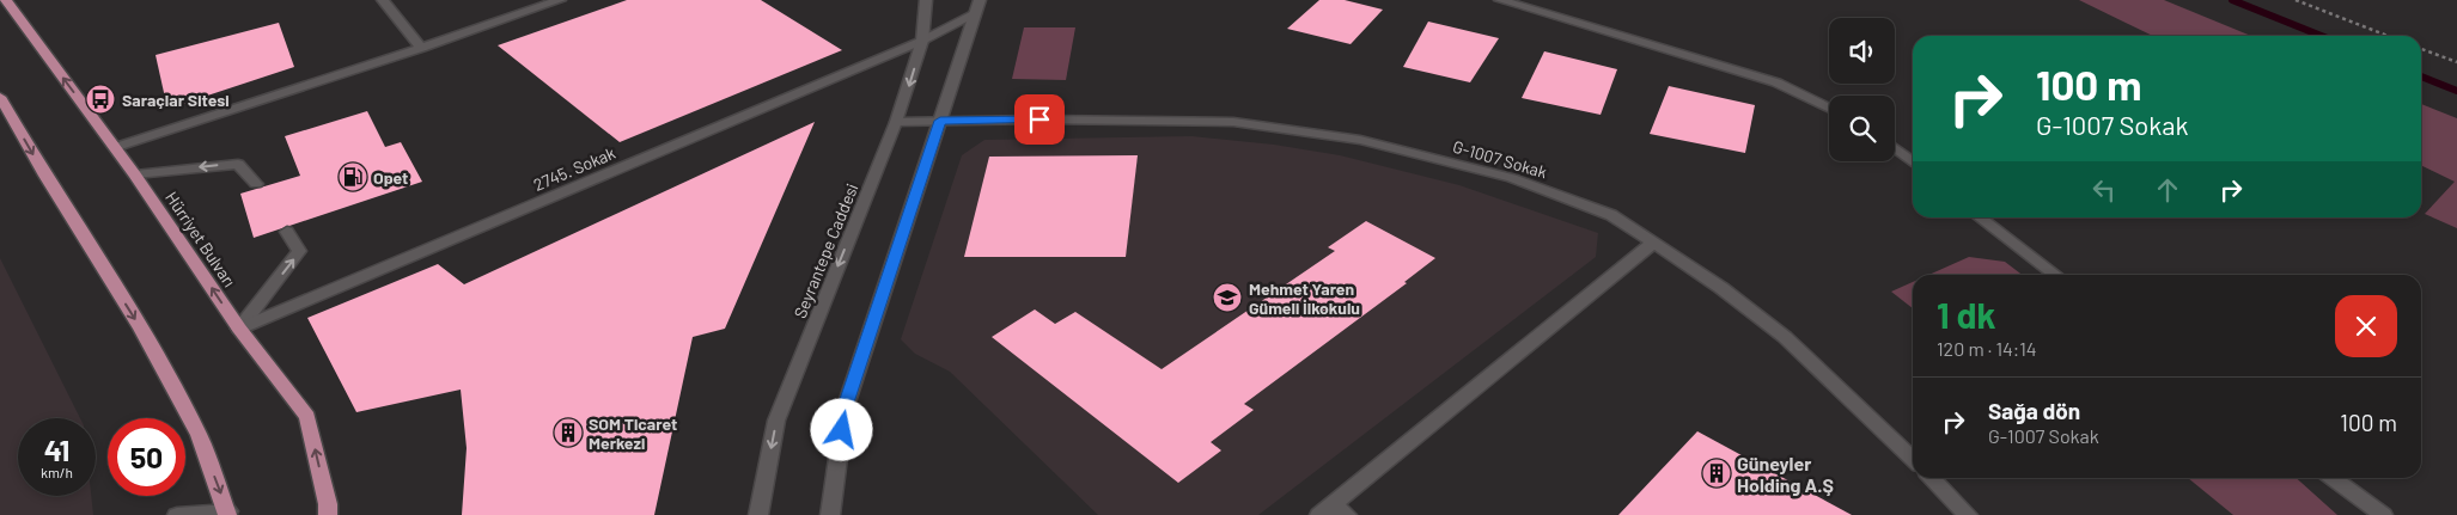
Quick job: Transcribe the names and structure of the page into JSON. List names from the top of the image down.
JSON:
{
  "streets": {
    "main road": ["Hürriyet Bulvarı"],
    "street": ["G-1007 Sokak", "2745. Sokak", "Seyrantepe Caddesi"]
  },
  "crossings": [
    ["G-1007 Sokak", "Seyrantepe Caddesi"],
    ["2745. Sokak", "Hürriyet Bulvarı"],
    ["2745. Sokak", "Seyrantepe Caddesi"]
  ],
  "places": {
    "bus stop": ["Saraçlar Sitesi"],
    "fuel station": ["Opet"],
    "school or university": ["Mehmet Yaren Gümeli İlkokulu"],
    "building": ["SOM Ticaret Merkezi", "Güneyler Holding A.Ş"]
  },
  "page": {
    "turn": ["100 m", "G-1007 Sokak"],
    "heading": ["1 dk", "120 m · 14:14"],
    "list": [
      {
        "name": "Sağa dön",
        "note": "G-1007 Sokak",
        "value": "100 m"
      }
    ],
    "speed": "41 km/h",
    "limit": "50"
  }
}
